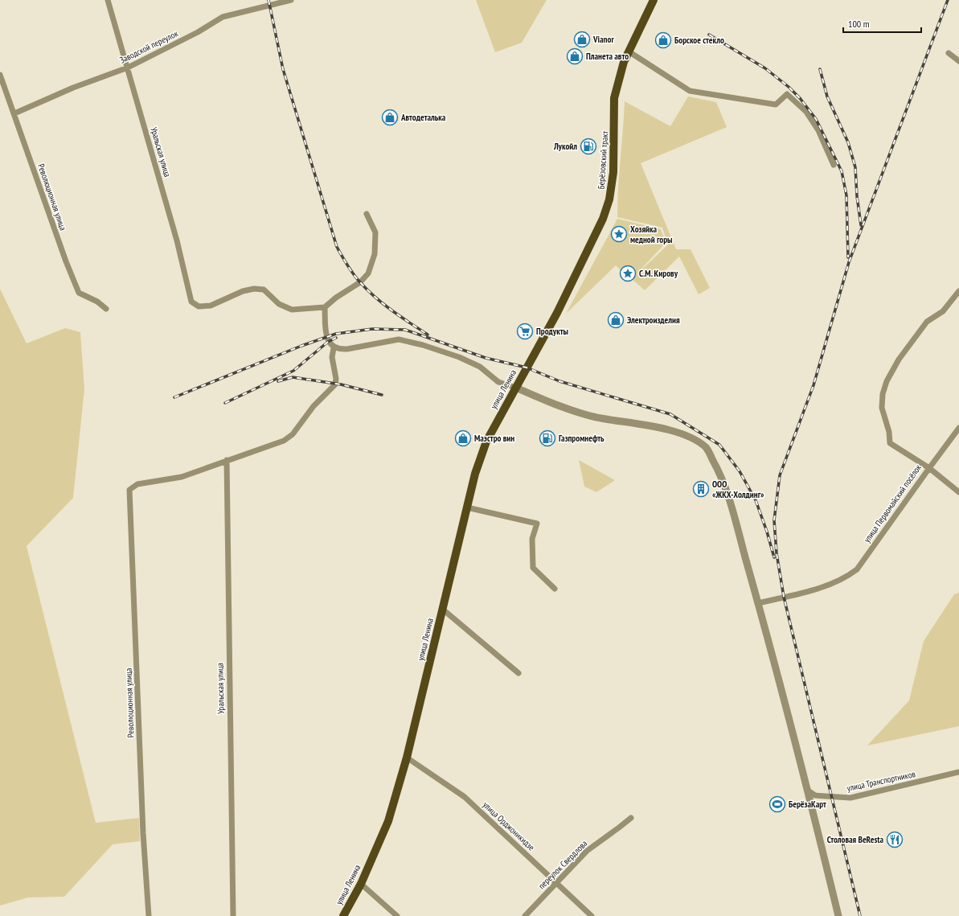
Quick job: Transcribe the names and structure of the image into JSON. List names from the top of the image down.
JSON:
{
  "streets": {
    "main road": ["Берёзовский тракт", "улица Ленина"],
    "street": [
      "Заводской переулок",
      "Уральская улица",
      "Революционная улица",
      "улица Первомайский посёлок",
      "улица Транспортников",
      "улица Орджоникидзе",
      "переулок Свердлова"
    ]
  },
  "crossings": [
    ["Заводской переулок", "Уральская улица"],
    ["Заводской переулок", "Революционная улица"],
    ["Уральская улица", "Революционная улица"],
    ["Берёзовский тракт", "улица Ленина"],
    ["улица Ленина", "улица Орджоникидзе"],
    ["улица Орджоникидзе", "переулок Свердлова"]
  ],
  "places": {
    "shop": [
      "Vianor",
      "Борское стекло",
      "Планета авто",
      "Автодеталька",
      "Электроизделия",
      "Маэстро вин"
    ],
    "fuel station": ["Лукойл", "Газпромнефть"],
    "place": ["Хозяйка медной горы", "С.М. Кирову"],
    "supermarket": ["Продукты"],
    "building": ["ООО «ЖКХ-Холдинг»"],
    "sports": ["БерёзаКарт"],
    "restaurant": ["Столовая BeResta"]
  },
  "scale_bar": "100 m"
}
